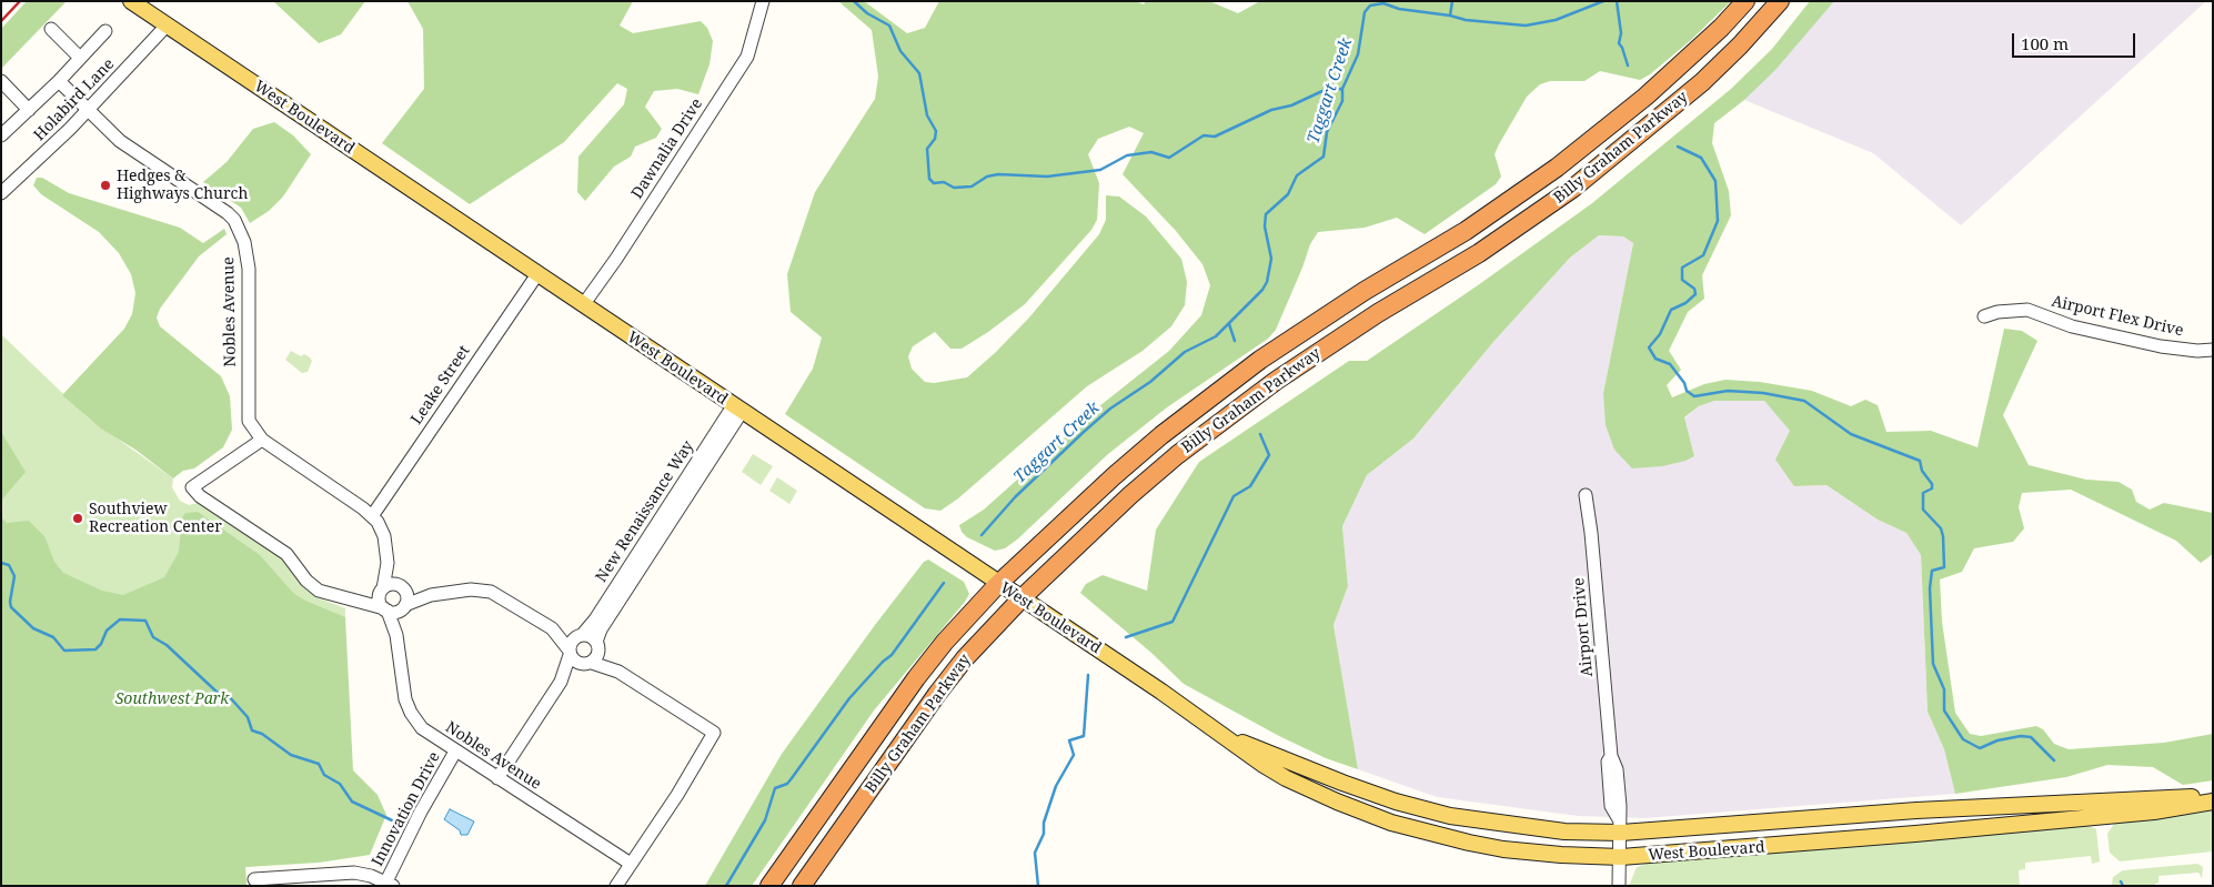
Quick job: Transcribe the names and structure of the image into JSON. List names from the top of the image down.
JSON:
{
  "streets": {
    "highway": ["Billy Graham Parkway"],
    "main road": ["West Boulevard"],
    "street": [
      "Holabird Lane",
      "Dawnalia Drive",
      "Nobles Avenue",
      "Airport Flex Drive",
      "Leake Street",
      "New Renaissance Way",
      "Airport Drive",
      "Innovation Drive"
    ]
  },
  "crossings": [
    ["Holabird Lane", "West Boulevard"],
    ["Holabird Lane", "Nobles Avenue"],
    ["West Boulevard", "Billy Graham Parkway"],
    ["West Boulevard", "Dawnalia Drive"],
    ["West Boulevard", "Leake Street"],
    ["West Boulevard", "New Renaissance Way"],
    ["West Boulevard", "Airport Drive"],
    ["Nobles Avenue", "Leake Street"],
    ["Nobles Avenue", "Innovation Drive"]
  ],
  "water": ["Taggart Creek"],
  "parks": ["Southwest Park"],
  "places": ["Hedges & Highways Church", "Southview Recreation Center"],
  "scale_bar": "100 m"
}
